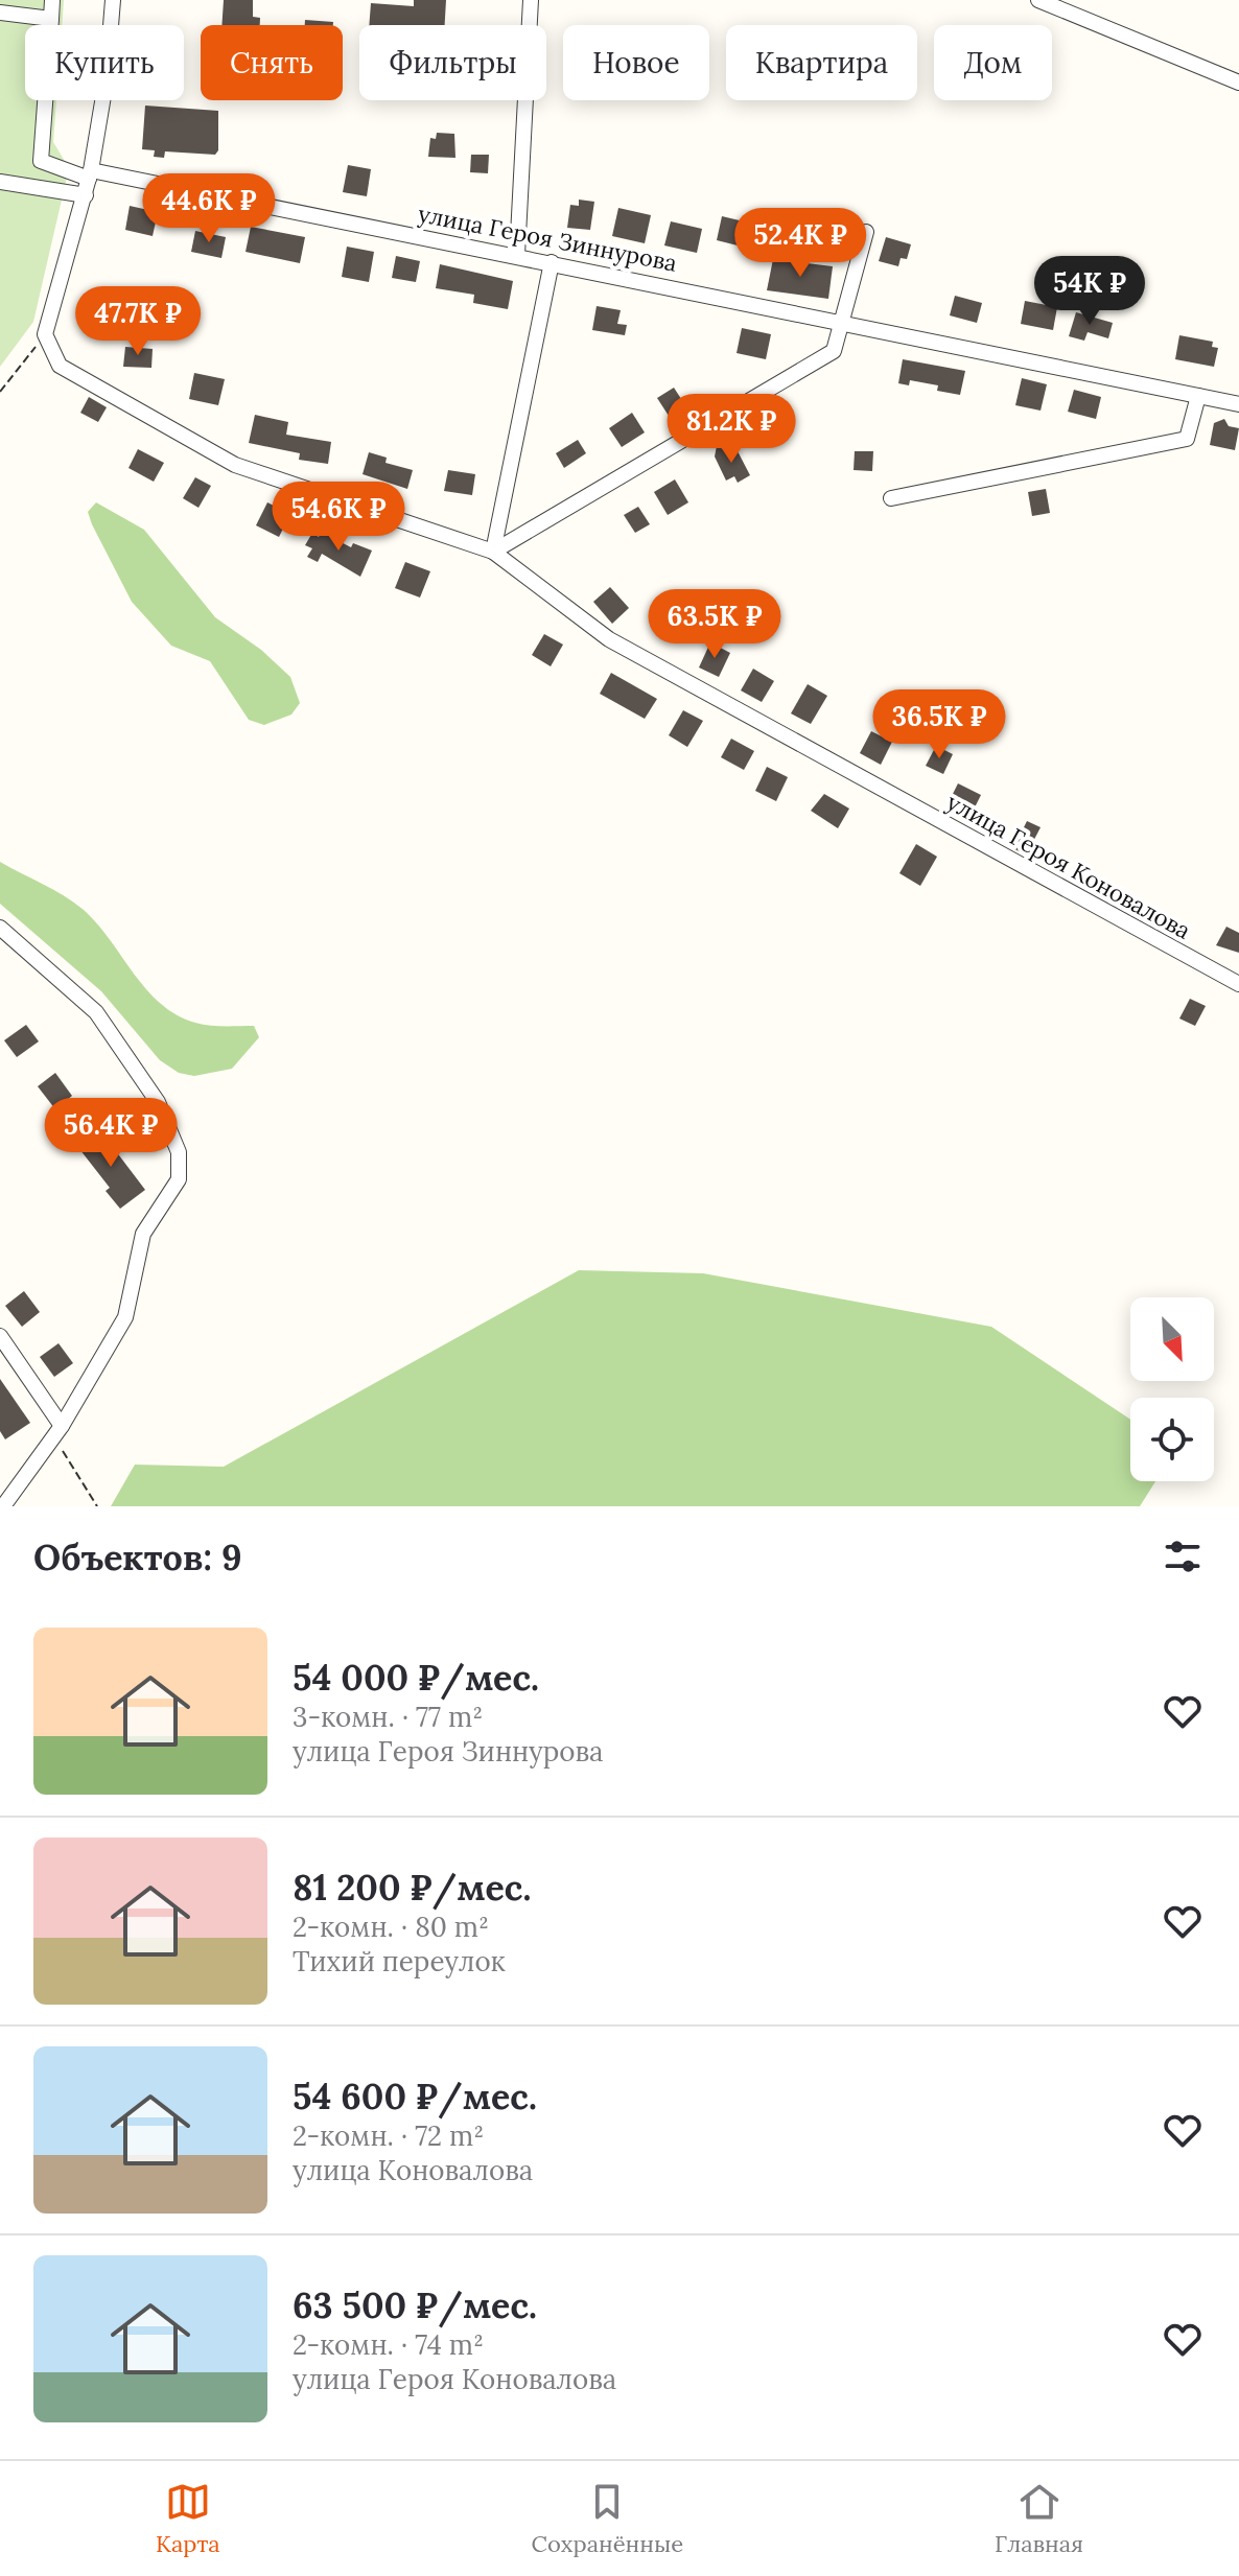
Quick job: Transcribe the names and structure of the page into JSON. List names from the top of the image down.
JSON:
{
  "streets": {
    "street": ["улица Героя Зиннурова", "улица Героя Коновалова"]
  },
  "north": "bottom right",
  "page": {
    "chip": [
      "Купить",
      "Снять",
      "Фильтры",
      "Новое",
      "Квартира",
      "Дом"
    ],
    "price": [
      "44.6K ₽",
      "52.4K ₽",
      "54K ₽",
      "47.7K ₽",
      "81.2K ₽",
      "54.6K ₽",
      "63.5K ₽",
      "36.5K ₽",
      "56.4K ₽"
    ],
    "heading": "Объектов: 9",
    "list": [
      {
        "name": "54 000 ₽/мес.",
        "note": "3-комн. · 77 m² · улица Героя Зиннурова"
      },
      {
        "name": "81 200 ₽/мес.",
        "note": "2-комн. · 80 m² · Тихий переулок"
      },
      {
        "name": "54 600 ₽/мес.",
        "note": "2-комн. · 72 m² · улица Коновалова"
      },
      {
        "name": "63 500 ₽/мес.",
        "note": "2-комн. · 74 m² · улица Героя Коновалова"
      }
    ],
    "tabs": ["Карта", "Сохранённые", "Главная"]
  }
}
